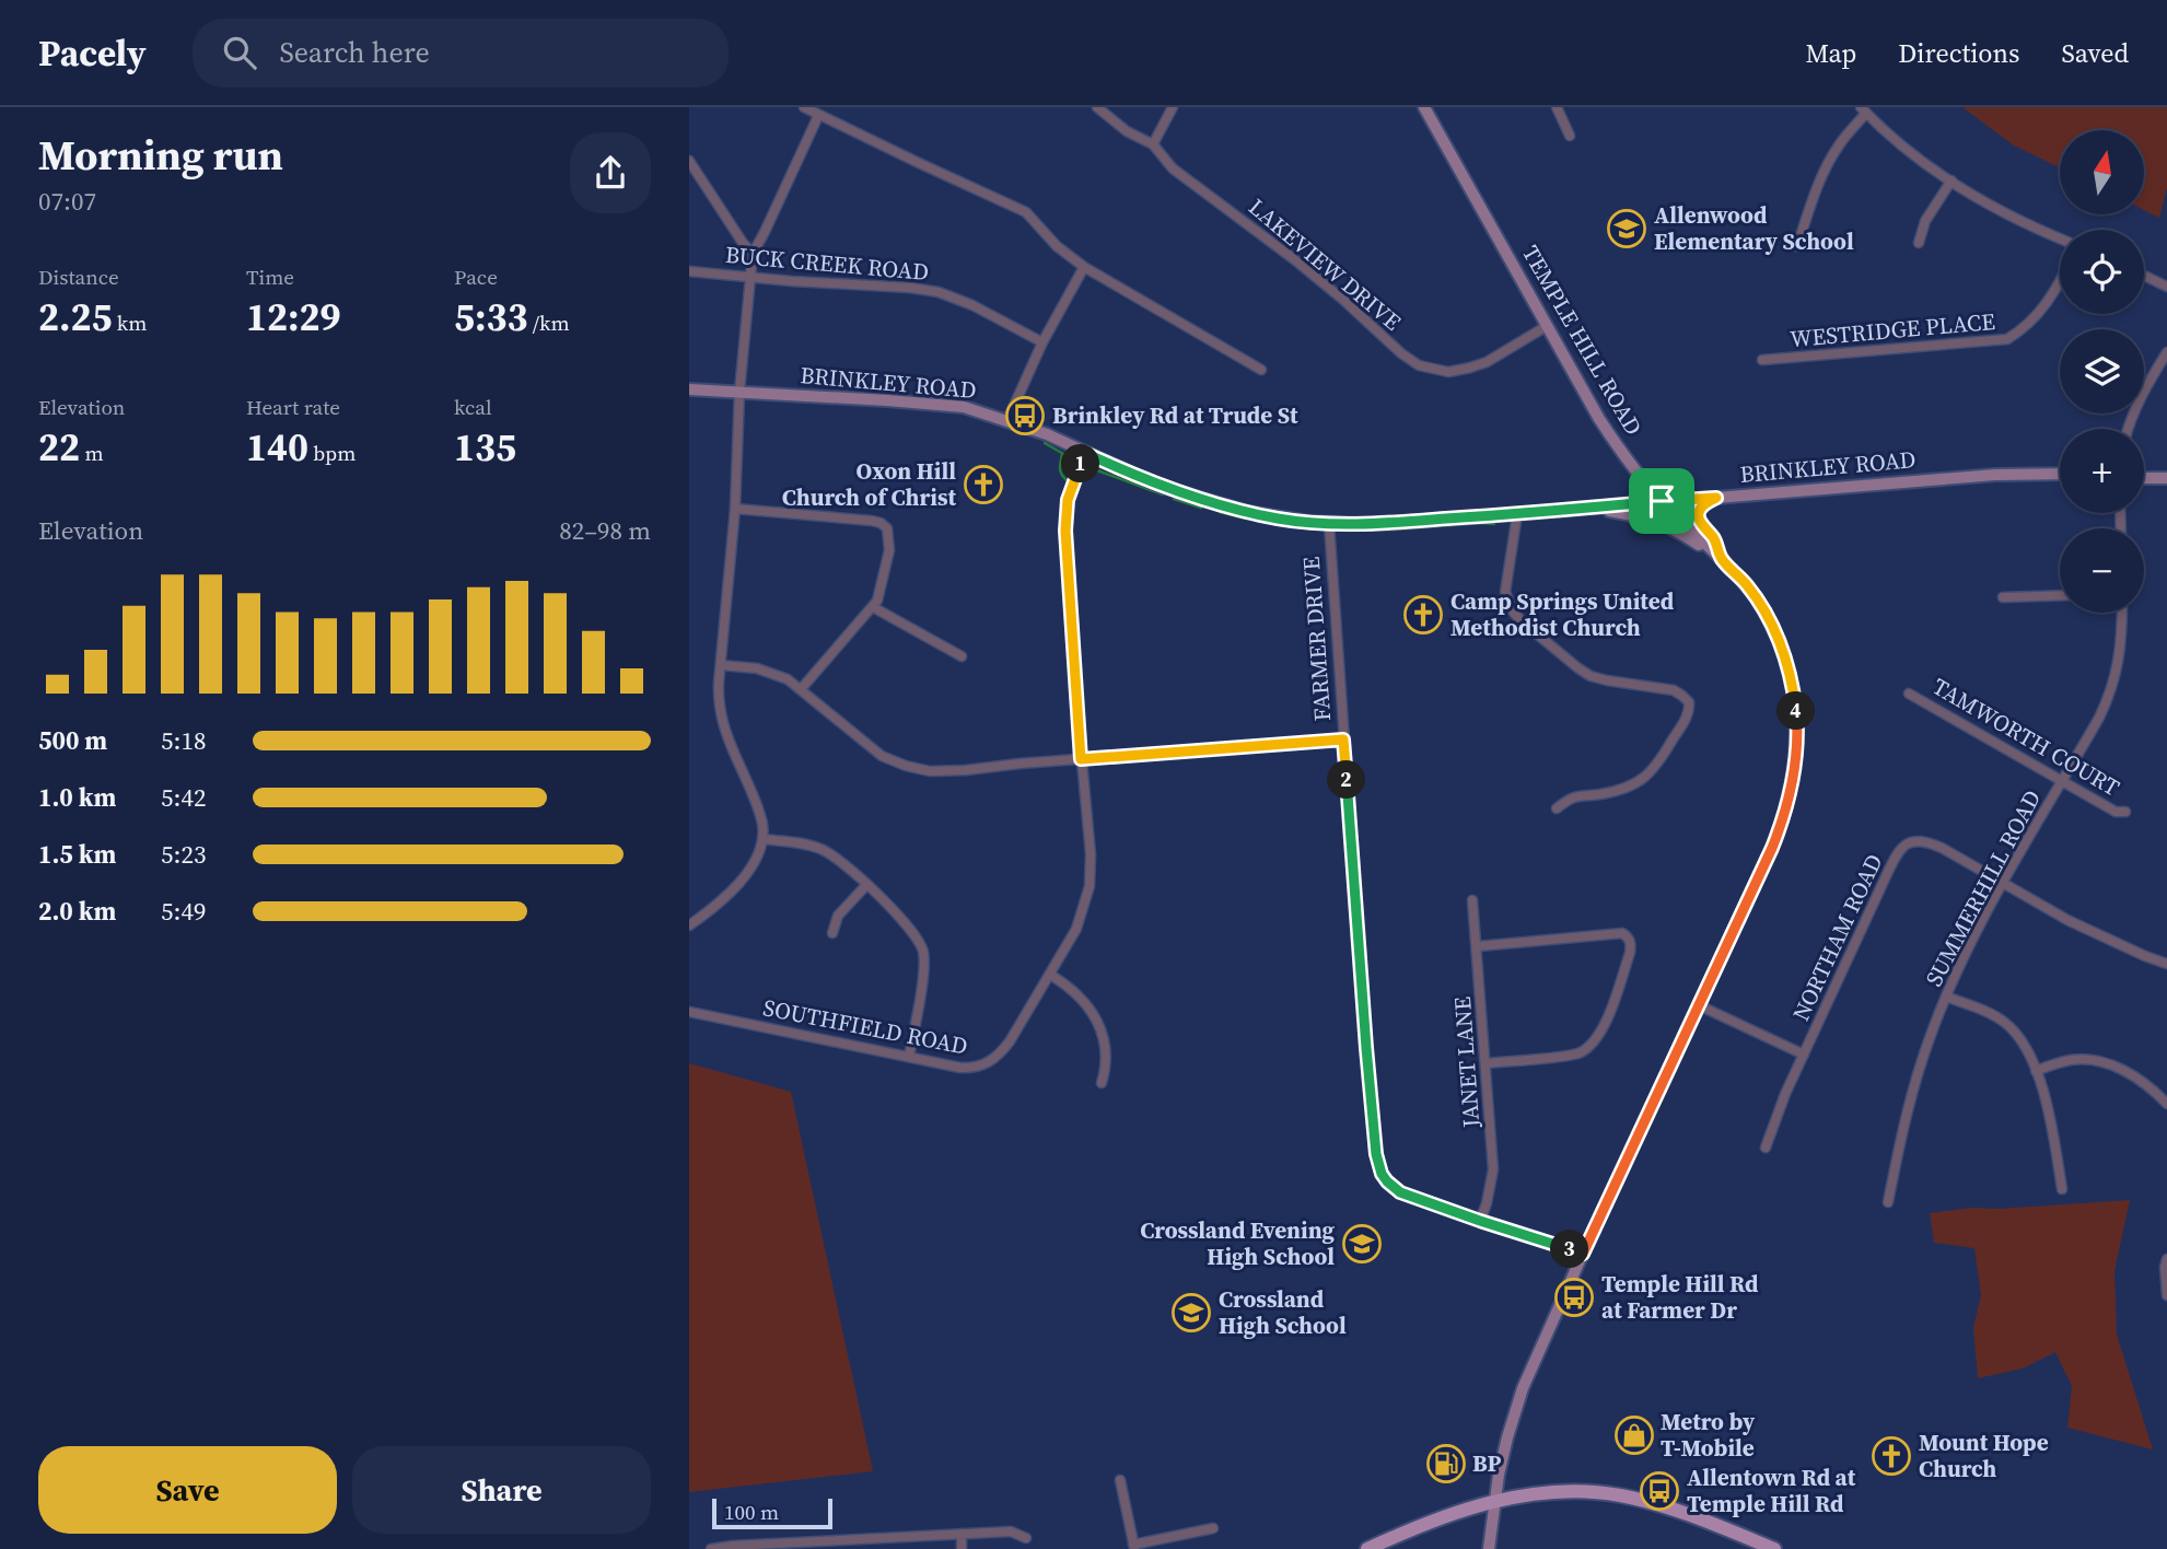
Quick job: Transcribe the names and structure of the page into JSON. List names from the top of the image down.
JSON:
{
  "streets": {
    "main road": ["TEMPLE HILL ROAD", "BRINKLEY ROAD"],
    "street": [
      "BUCK CREEK ROAD",
      "LAKEVIEW DRIVE",
      "WESTRIDGE PLACE",
      "FARMER DRIVE",
      "TAMWORTH COURT",
      "SUMMERHILL ROAD",
      "NORTHAM ROAD",
      "SOUTHFIELD ROAD",
      "JANET LANE"
    ]
  },
  "crossings": [
    ["LAKEVIEW DRIVE", "TEMPLE HILL ROAD"],
    ["TEMPLE HILL ROAD", "BRINKLEY ROAD"],
    ["TEMPLE HILL ROAD", "FARMER DRIVE"],
    ["BRINKLEY ROAD", "FARMER DRIVE"],
    ["BRINKLEY ROAD", "SOUTHFIELD ROAD"],
    ["FARMER DRIVE", "JANET LANE"],
    ["TAMWORTH COURT", "SUMMERHILL ROAD"],
    ["SUMMERHILL ROAD", "NORTHAM ROAD"]
  ],
  "places": {
    "school or university": ["Allenwood Elementary School", "Crossland Evening High School", "Crossland High School"],
    "bus stop": ["Brinkley Rd at Trude St", "Temple Hill Rd at Farmer Dr", "Allentown Rd at Temple Hill Rd"],
    "church": ["Oxon Hill Church of Christ", "Camp Springs United Methodist Church", "Mount Hope Church"],
    "shop": ["Metro by T-Mobile"],
    "fuel station": ["BP"]
  },
  "scale_bar": "100 m",
  "north": "top",
  "page": {
    "header": "Pacely",
    "search": "Search here",
    "nav": ["Map", "Directions", "Saved"],
    "heading": ["Morning run", "07:07"],
    "map_buttons": ["+", "−"],
    "stats": [
      ["Distance", "2.25 km"],
      ["Time", "12:29"],
      ["Pace", "5:33 /km"],
      ["Elevation", "22 m"],
      ["Heart rate", "140 bpm"],
      ["kcal", "135"]
    ],
    "pins": [
      "1",
      "4",
      "2",
      "3"
    ],
    "chart": ["Elevation", "82–98 m"],
    "list": [
      {
        "name": "500 m",
        "note": "5:18"
      },
      {
        "name": "1.0 km",
        "note": "5:42"
      },
      {
        "name": "1.5 km",
        "note": "5:23"
      },
      {
        "name": "2.0 km",
        "note": "5:49"
      }
    ],
    "buttons": ["Save", "Share"],
    "scale": "100 m"
  }
}
